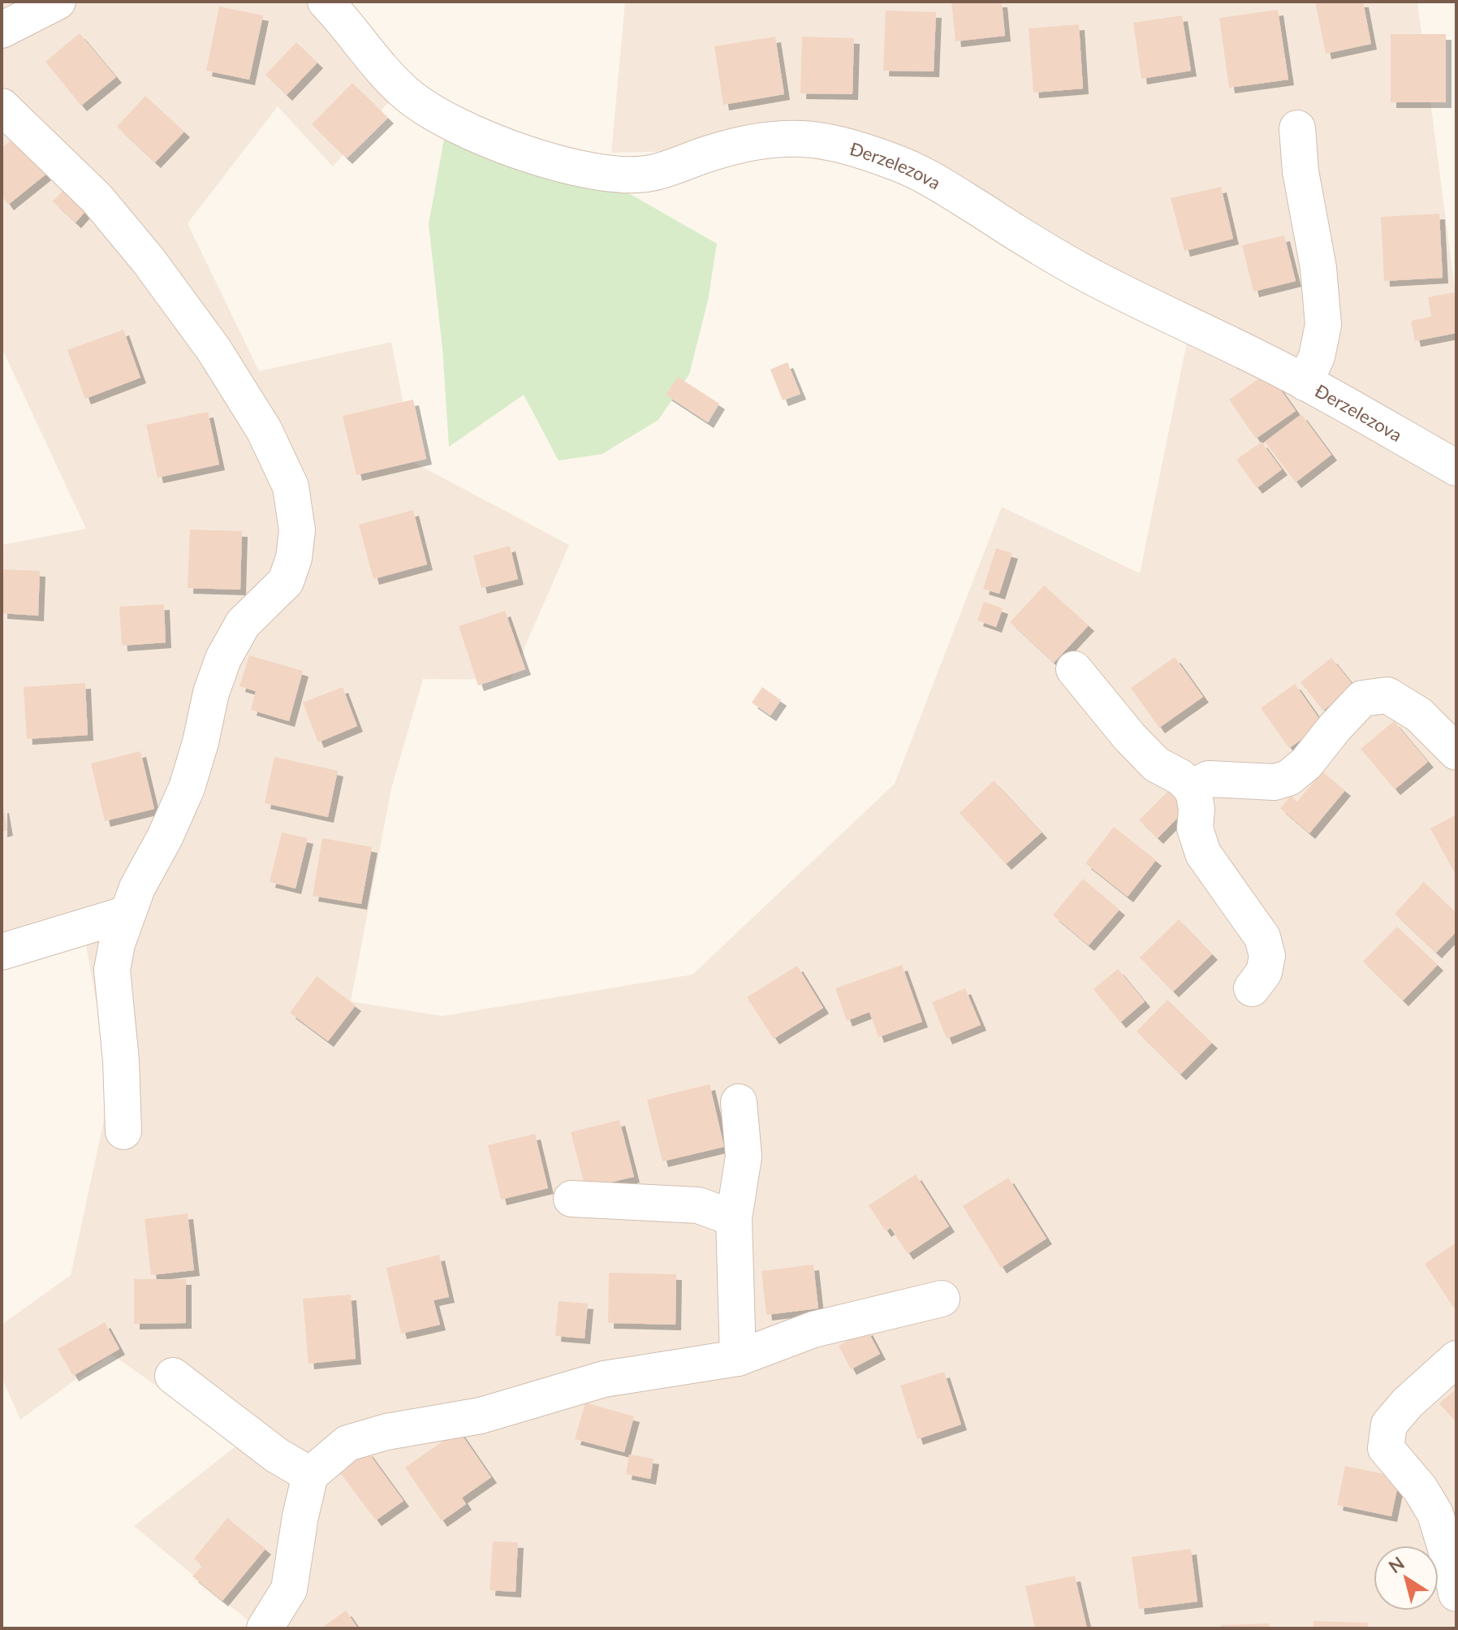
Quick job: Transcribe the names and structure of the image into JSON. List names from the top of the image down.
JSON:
{
  "streets": {
    "street": ["Đerzelezova"]
  },
  "north": "top left"
}
